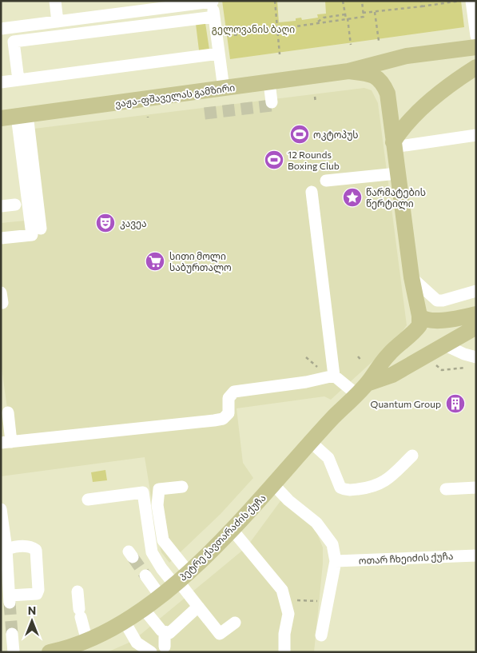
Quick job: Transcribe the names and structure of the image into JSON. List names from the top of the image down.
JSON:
{
  "streets": {
    "main road": ["ვაჟა-ფშაველას გამზირი", "პეტრე ქავთარაძის ქუჩა"],
    "street": ["ოთარ ჩხეიძის ქუჩა"]
  },
  "parks": ["გელოვანის ბაღი"],
  "places": {
    "sports": ["ოკტოპუს", "12 Rounds Boxing Club"],
    "place": ["წარმატების წერტილი"],
    "theatre": ["კავეა"],
    "supermarket": ["სითი მოლი საბურთალო"],
    "building": ["Quantum Group"]
  },
  "north": "top"
}
